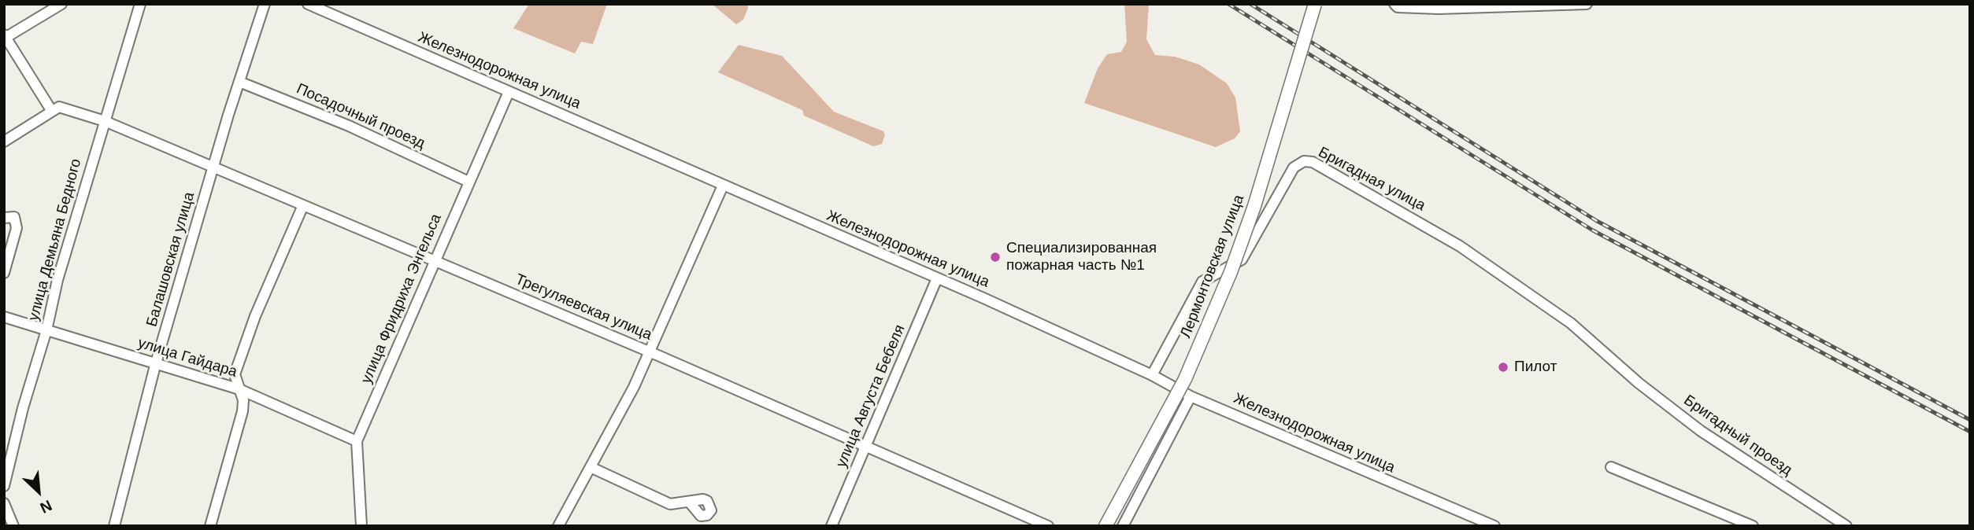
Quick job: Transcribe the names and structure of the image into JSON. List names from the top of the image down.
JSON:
{
  "streets": {
    "main road": ["Лермонтовская улица"],
    "street": [
      "Железнодорожная улица",
      "Посадочный проезд",
      "Бригадная улица",
      "улица Демьяна Бедного",
      "Балашовская улица",
      "улица Фридриха Энгельса",
      "Трегуляевская улица",
      "улица Гайдара",
      "улица Августа Бебеля",
      "Бригадный проезд"
    ]
  },
  "crossings": [
    ["Железнодорожная улица", "Бригадная улица"],
    ["Железнодорожная улица", "улица Фридриха Энгельса"],
    ["Железнодорожная улица", "улица Августа Бебеля"],
    ["Посадочный проезд", "Балашовская улица"],
    ["Посадочный проезд", "улица Фридриха Энгельса"],
    ["Бригадная улица", "Бригадный проезд"],
    ["улица Демьяна Бедного", "Трегуляевская улица"],
    ["улица Демьяна Бедного", "улица Гайдара"],
    ["Балашовская улица", "Трегуляевская улица"],
    ["Балашовская улица", "улица Гайдара"],
    ["улица Фридриха Энгельса", "Трегуляевская улица"],
    ["улица Фридриха Энгельса", "улица Гайдара"],
    ["Трегуляевская улица", "улица Августа Бебеля"]
  ],
  "places": ["Специализированная пожарная часть №1", "Пилот"],
  "north": "bottom right"
}
